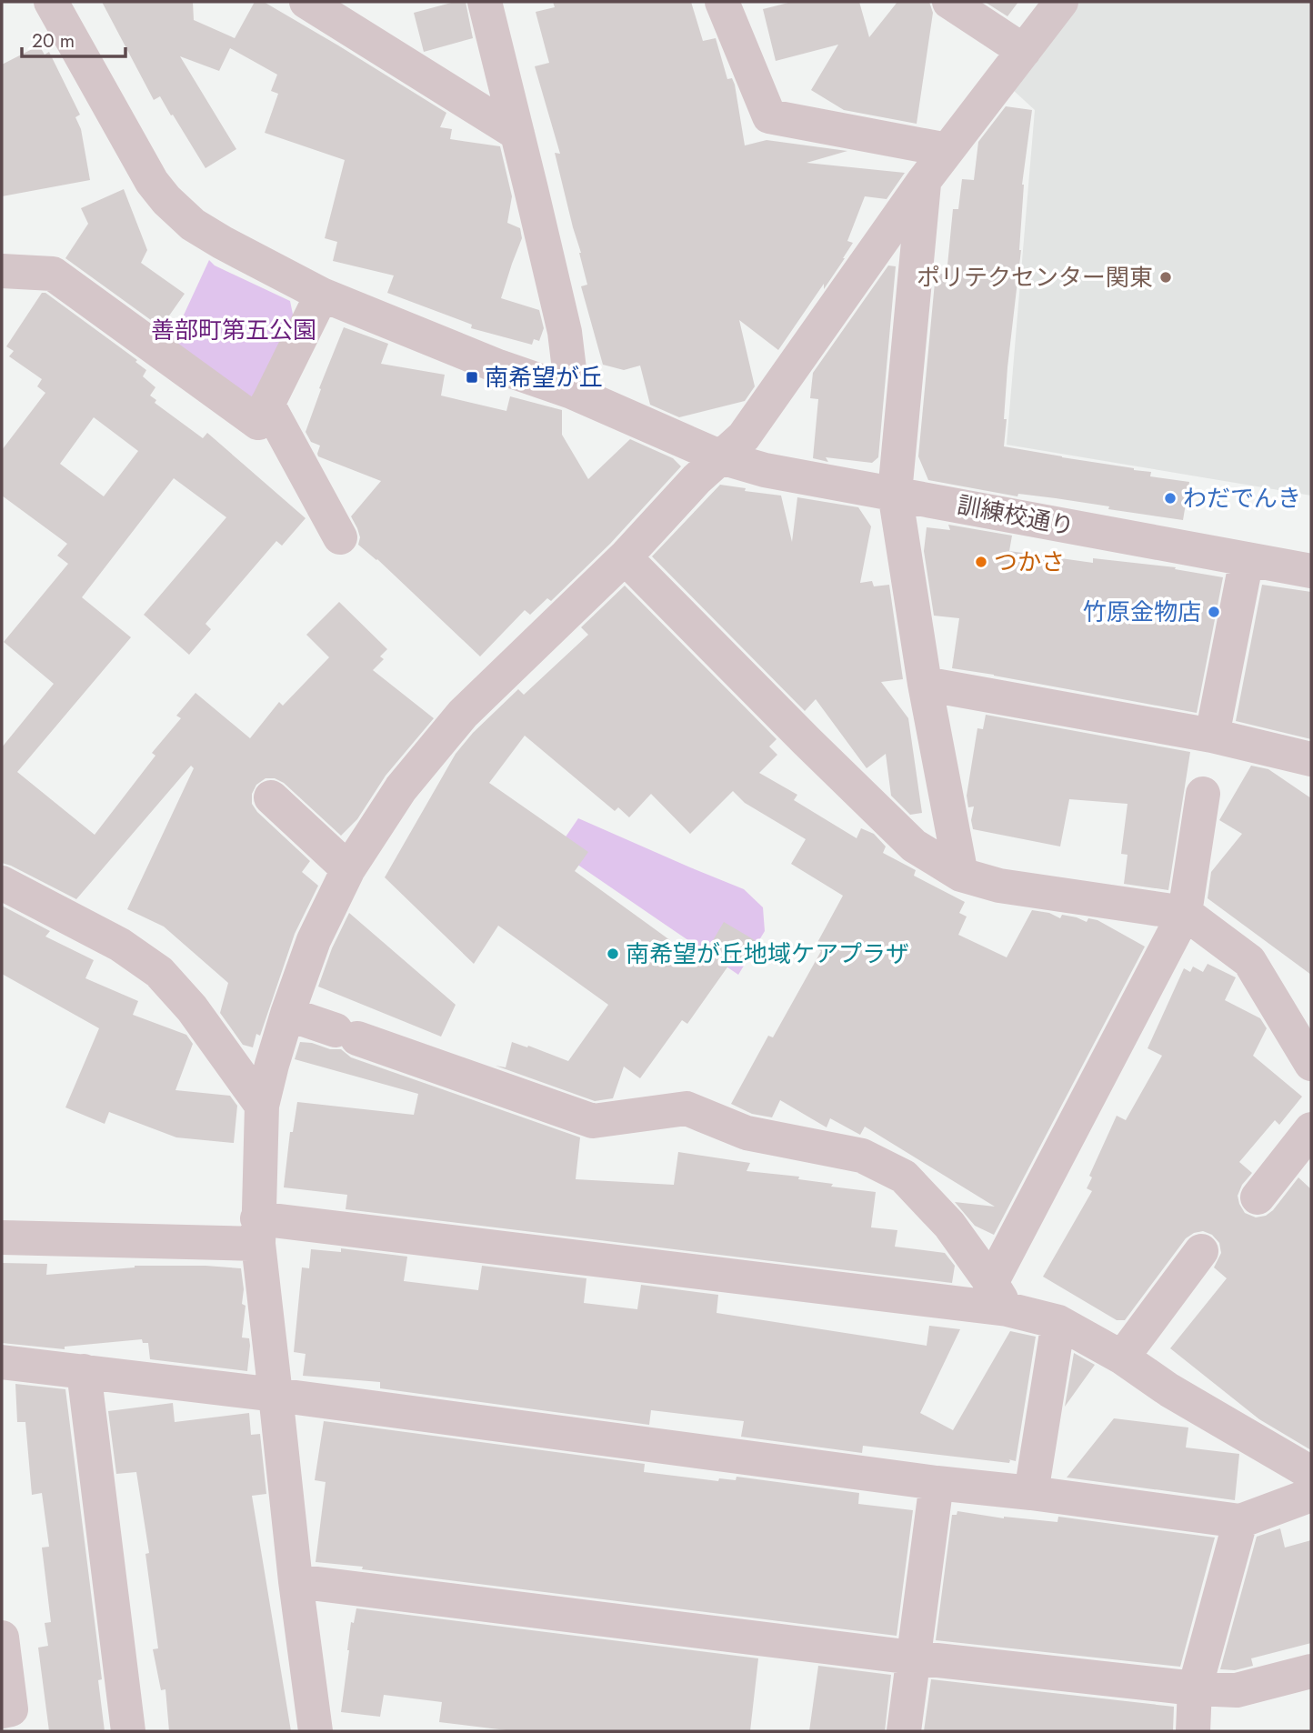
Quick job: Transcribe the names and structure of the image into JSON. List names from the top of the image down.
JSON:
{
  "streets": {
    "street": ["訓練校通り"]
  },
  "parks": ["善部町第五公園"],
  "places": {
    "other": [
      "ポリテクセンター関東",
      "わだでんき",
      "つかさ",
      "竹原金物店",
      "南希望が丘地域ケアプラザ"
    ],
    "transit": ["南希望が丘"]
  },
  "scale_bar": "20 m"
}
